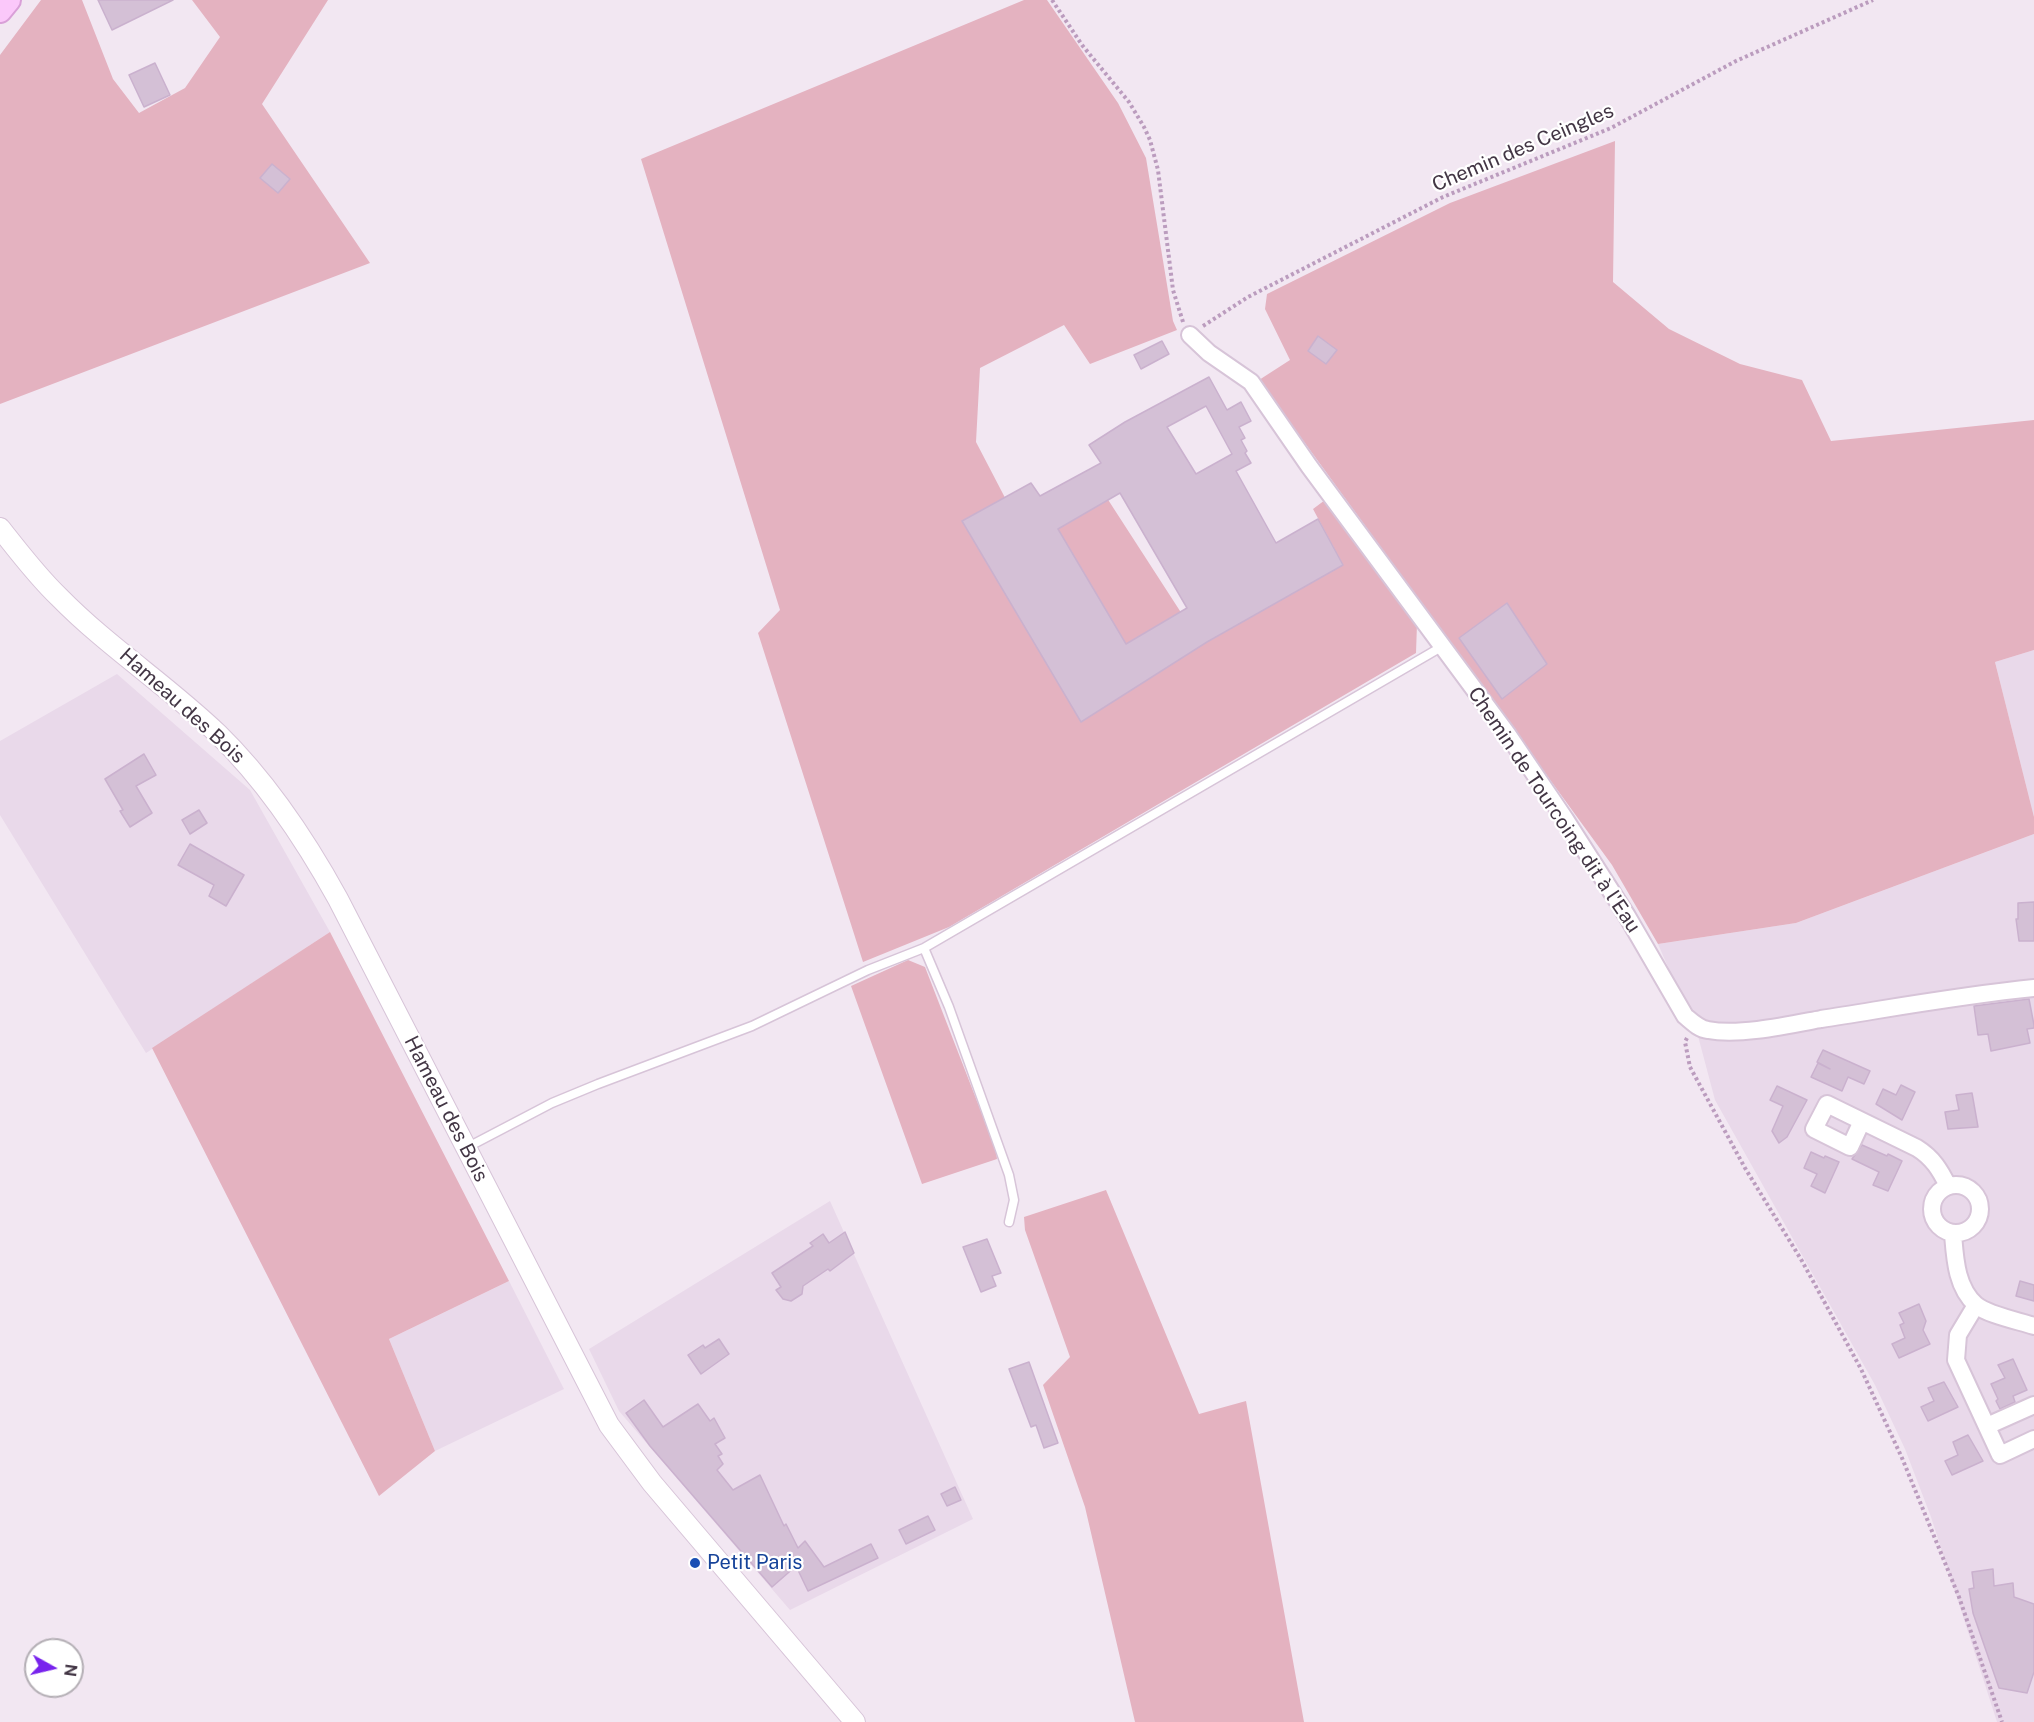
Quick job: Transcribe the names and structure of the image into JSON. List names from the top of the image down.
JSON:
{
  "streets": {
    "street": ["Hameau des Bois", "Chemin de Tourcoing dit à l'Eau"],
    "path": ["Chemin des Ceingles"]
  },
  "crossings": [
    ["Chemin des Ceingles", "Chemin de Tourcoing dit à l'Eau"]
  ],
  "places": ["Petit Paris"],
  "north": "right"
}
